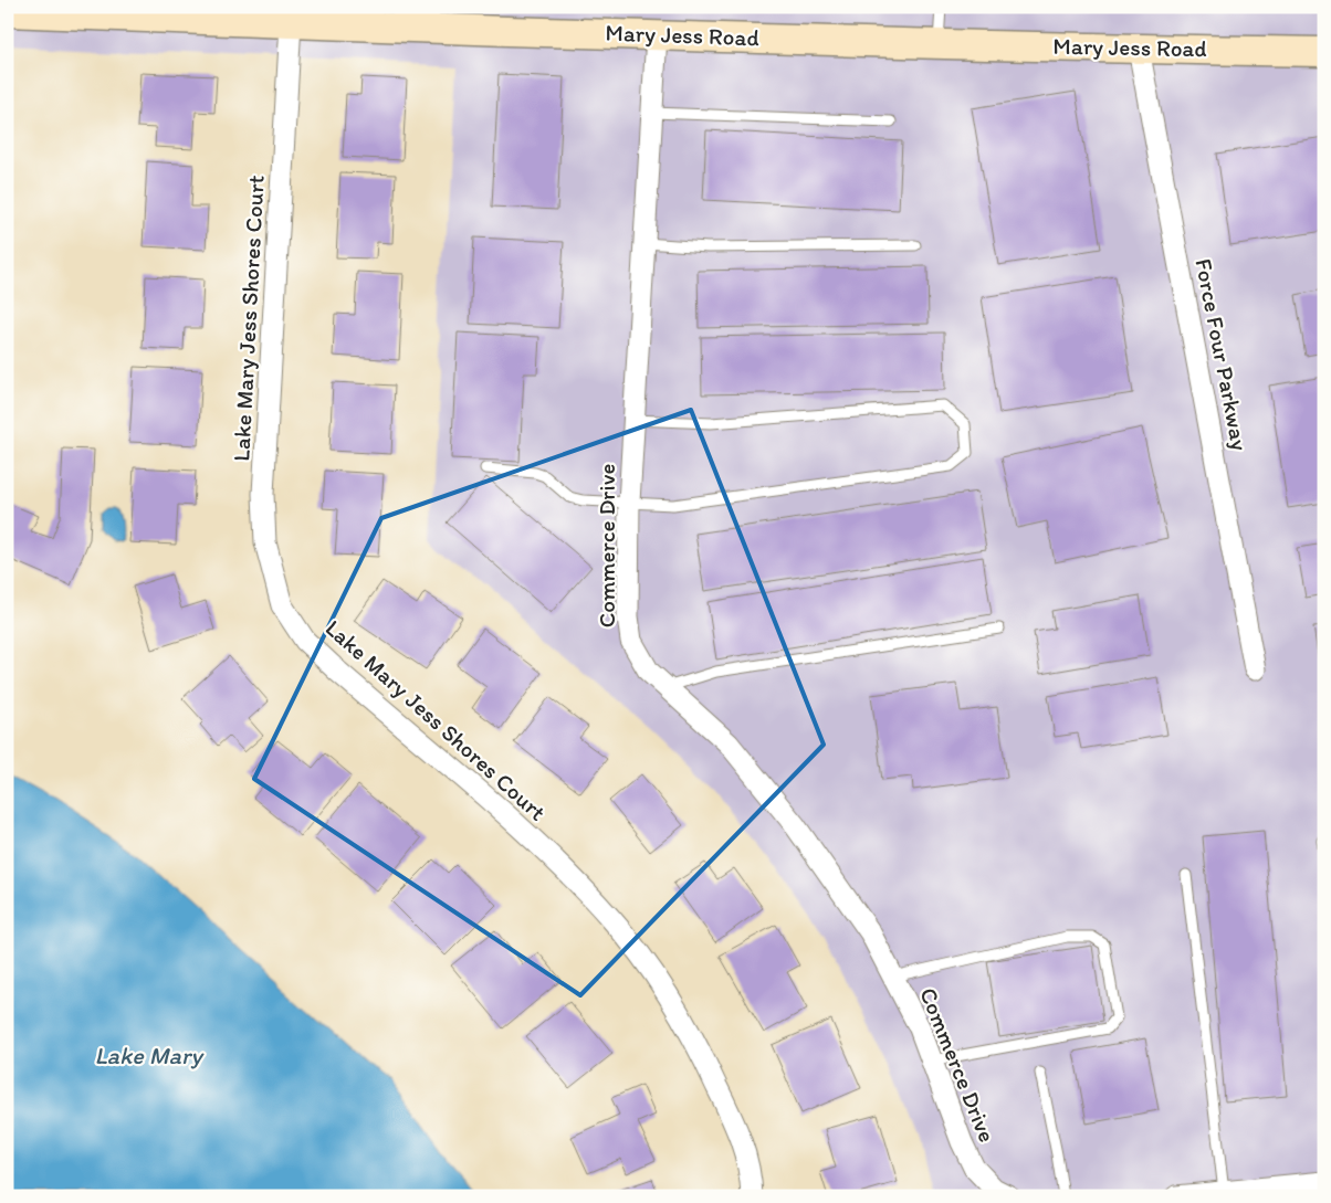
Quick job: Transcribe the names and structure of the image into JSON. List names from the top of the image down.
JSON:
{
  "streets": {
    "street": [
      "Mary Jess Road",
      "Lake Mary Jess Shores Court",
      "Force Four Parkway",
      "Commerce Drive"
    ]
  },
  "crossings": [
    ["Mary Jess Road", "Lake Mary Jess Shores Court"],
    ["Mary Jess Road", "Force Four Parkway"],
    ["Mary Jess Road", "Commerce Drive"]
  ],
  "water": ["Lake Mary"]
}
